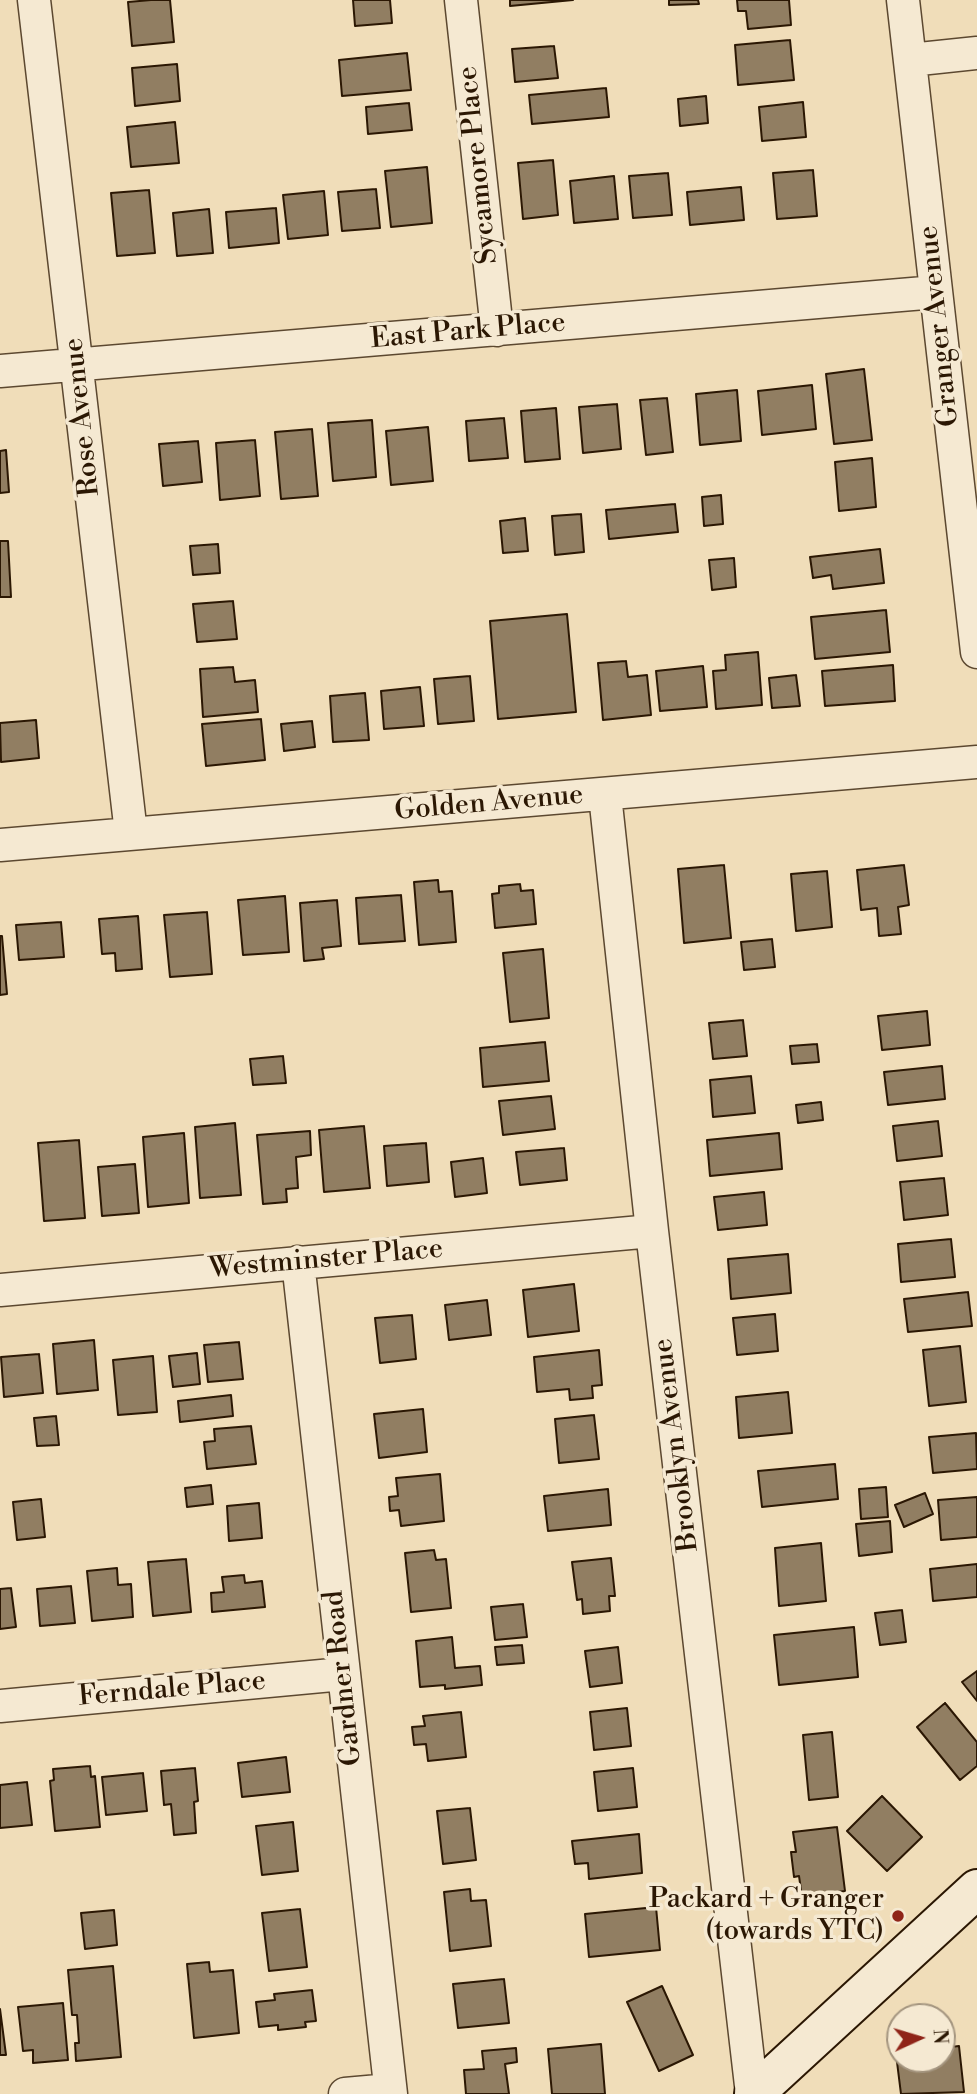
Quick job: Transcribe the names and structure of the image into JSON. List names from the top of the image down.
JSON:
{
  "streets": {
    "street": [
      "Sycamore Place",
      "Granger Avenue",
      "East Park Place",
      "Rose Avenue",
      "Golden Avenue",
      "Westminster Place",
      "Brooklyn Avenue",
      "Gardner Road",
      "Ferndale Place"
    ]
  },
  "crossings": [
    ["Sycamore Place", "East Park Place"],
    ["Granger Avenue", "East Park Place"],
    ["East Park Place", "Rose Avenue"],
    ["Rose Avenue", "Golden Avenue"],
    ["Golden Avenue", "Brooklyn Avenue"],
    ["Westminster Place", "Brooklyn Avenue"],
    ["Westminster Place", "Gardner Road"],
    ["Gardner Road", "Ferndale Place"]
  ],
  "places": ["Packard + Granger (towards YTC)"],
  "north": "right"
}
